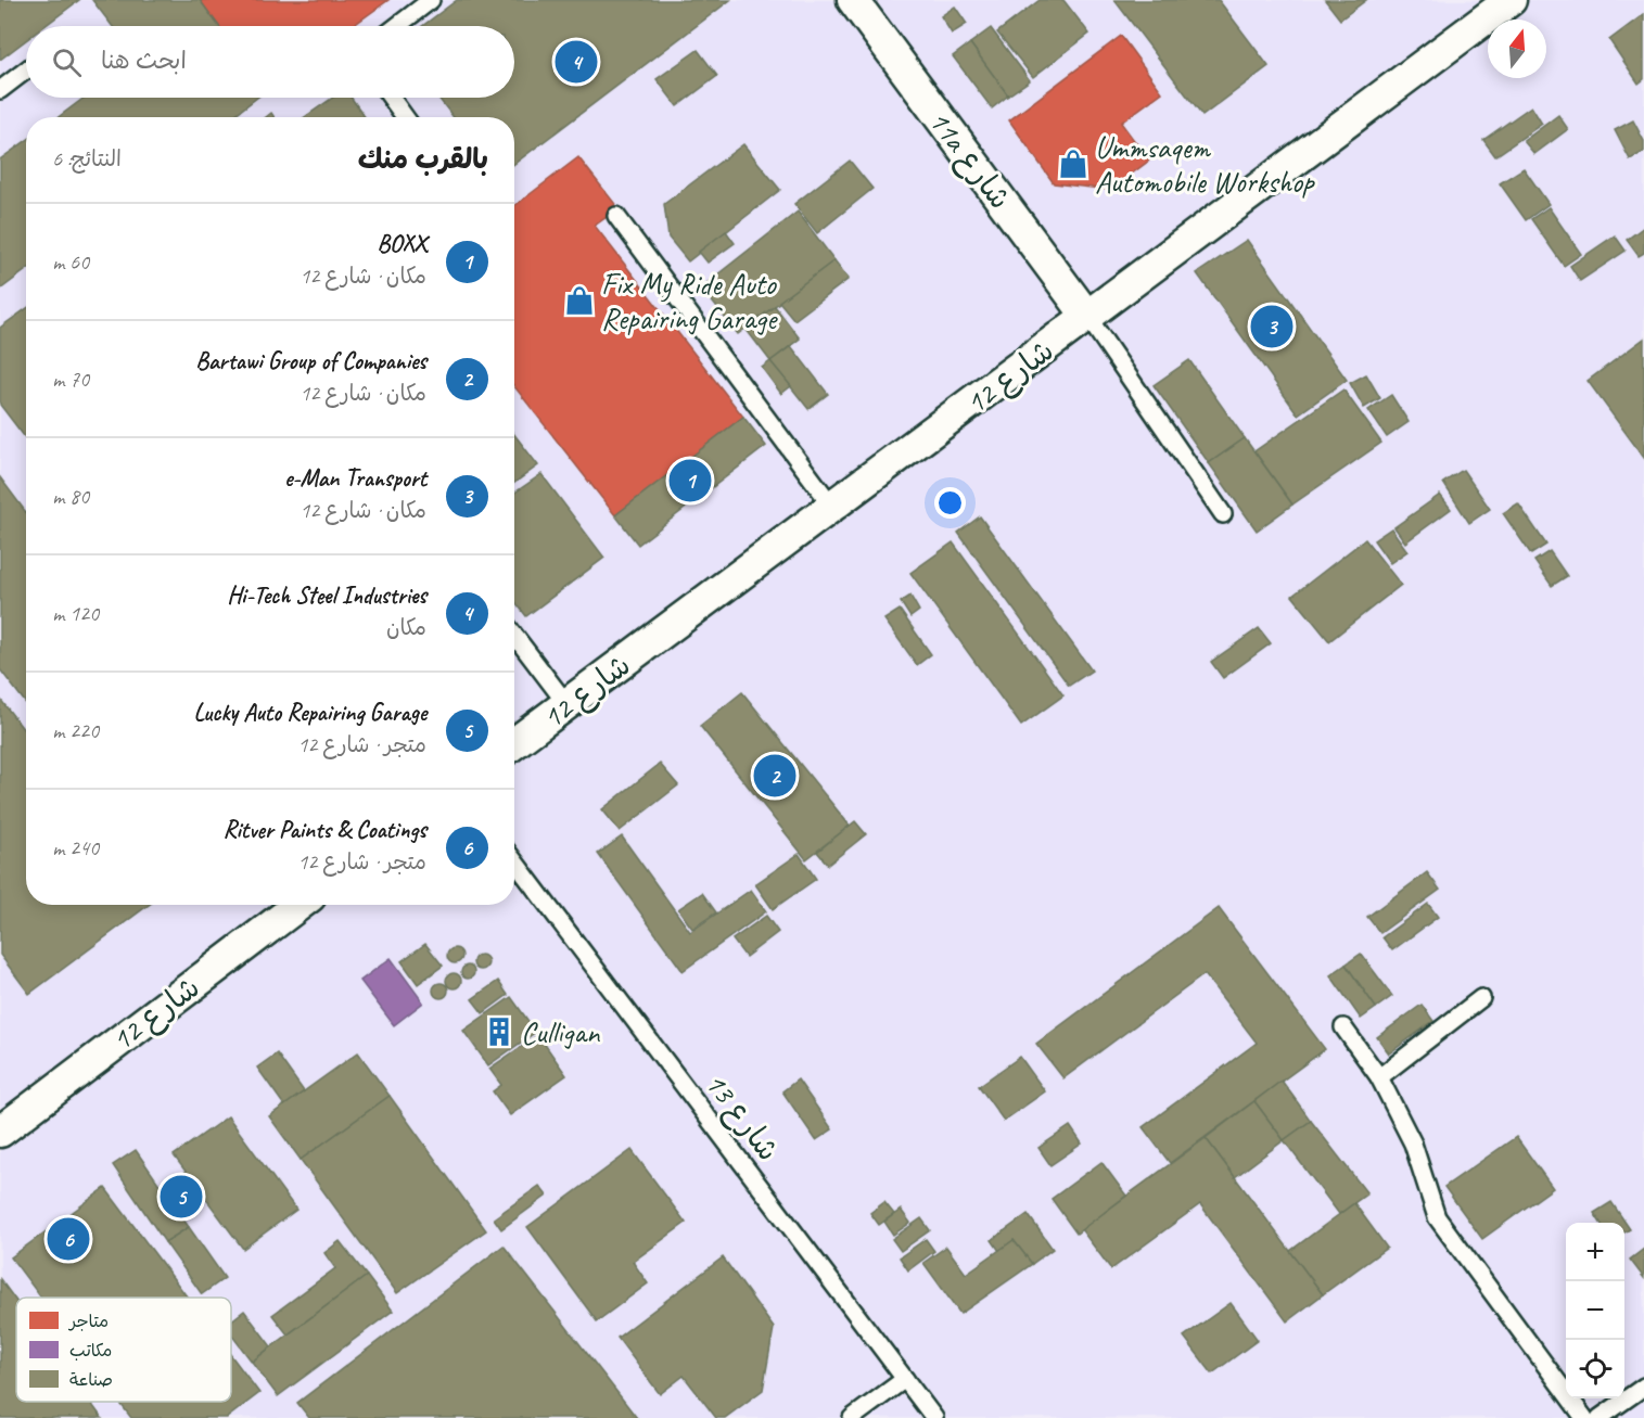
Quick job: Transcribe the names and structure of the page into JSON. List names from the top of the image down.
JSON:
{
  "streets": {
    "street": ["11a شارع", "شارع 12"],
    "lane": ["شارع 13"]
  },
  "crossings": [
    ["11a شارع", "شارع 12"]
  ],
  "places": {
    "shop": ["Ummsaqem Automobile Workshop", "Fix My Ride Auto Repairing Garage"],
    "building": ["Culligan"]
  },
  "legend": ["متاجر", "مكاتب", "صناعة"],
  "north": "top",
  "page": {
    "search": "ابحث هنا",
    "pins": [
      "4",
      "3",
      "1",
      "2",
      "5",
      "6"
    ],
    "heading": ["بالقرب منك", "النتائج: 6"],
    "list": [
      {
        "mark": "1",
        "name": "BOXX",
        "note": "مكان · شارع 12",
        "value": "60 m"
      },
      {
        "mark": "2",
        "name": "Bartawi Group of Companies",
        "note": "مكان · شارع 12",
        "value": "70 m"
      },
      {
        "mark": "3",
        "name": "e-Man Transport",
        "note": "مكان · شارع 12",
        "value": "80 m"
      },
      {
        "mark": "4",
        "name": "Hi-Tech Steel Industries",
        "note": "مكان",
        "value": "120 m"
      },
      {
        "mark": "5",
        "name": "Lucky Auto Repairing Garage",
        "note": "متجر · شارع 12",
        "value": "220 m"
      },
      {
        "mark": "6",
        "name": "Ritver Paints & Coatings",
        "note": "متجر · شارع 12",
        "value": "240 m"
      }
    ],
    "map_buttons": ["+", "−"]
  }
}
